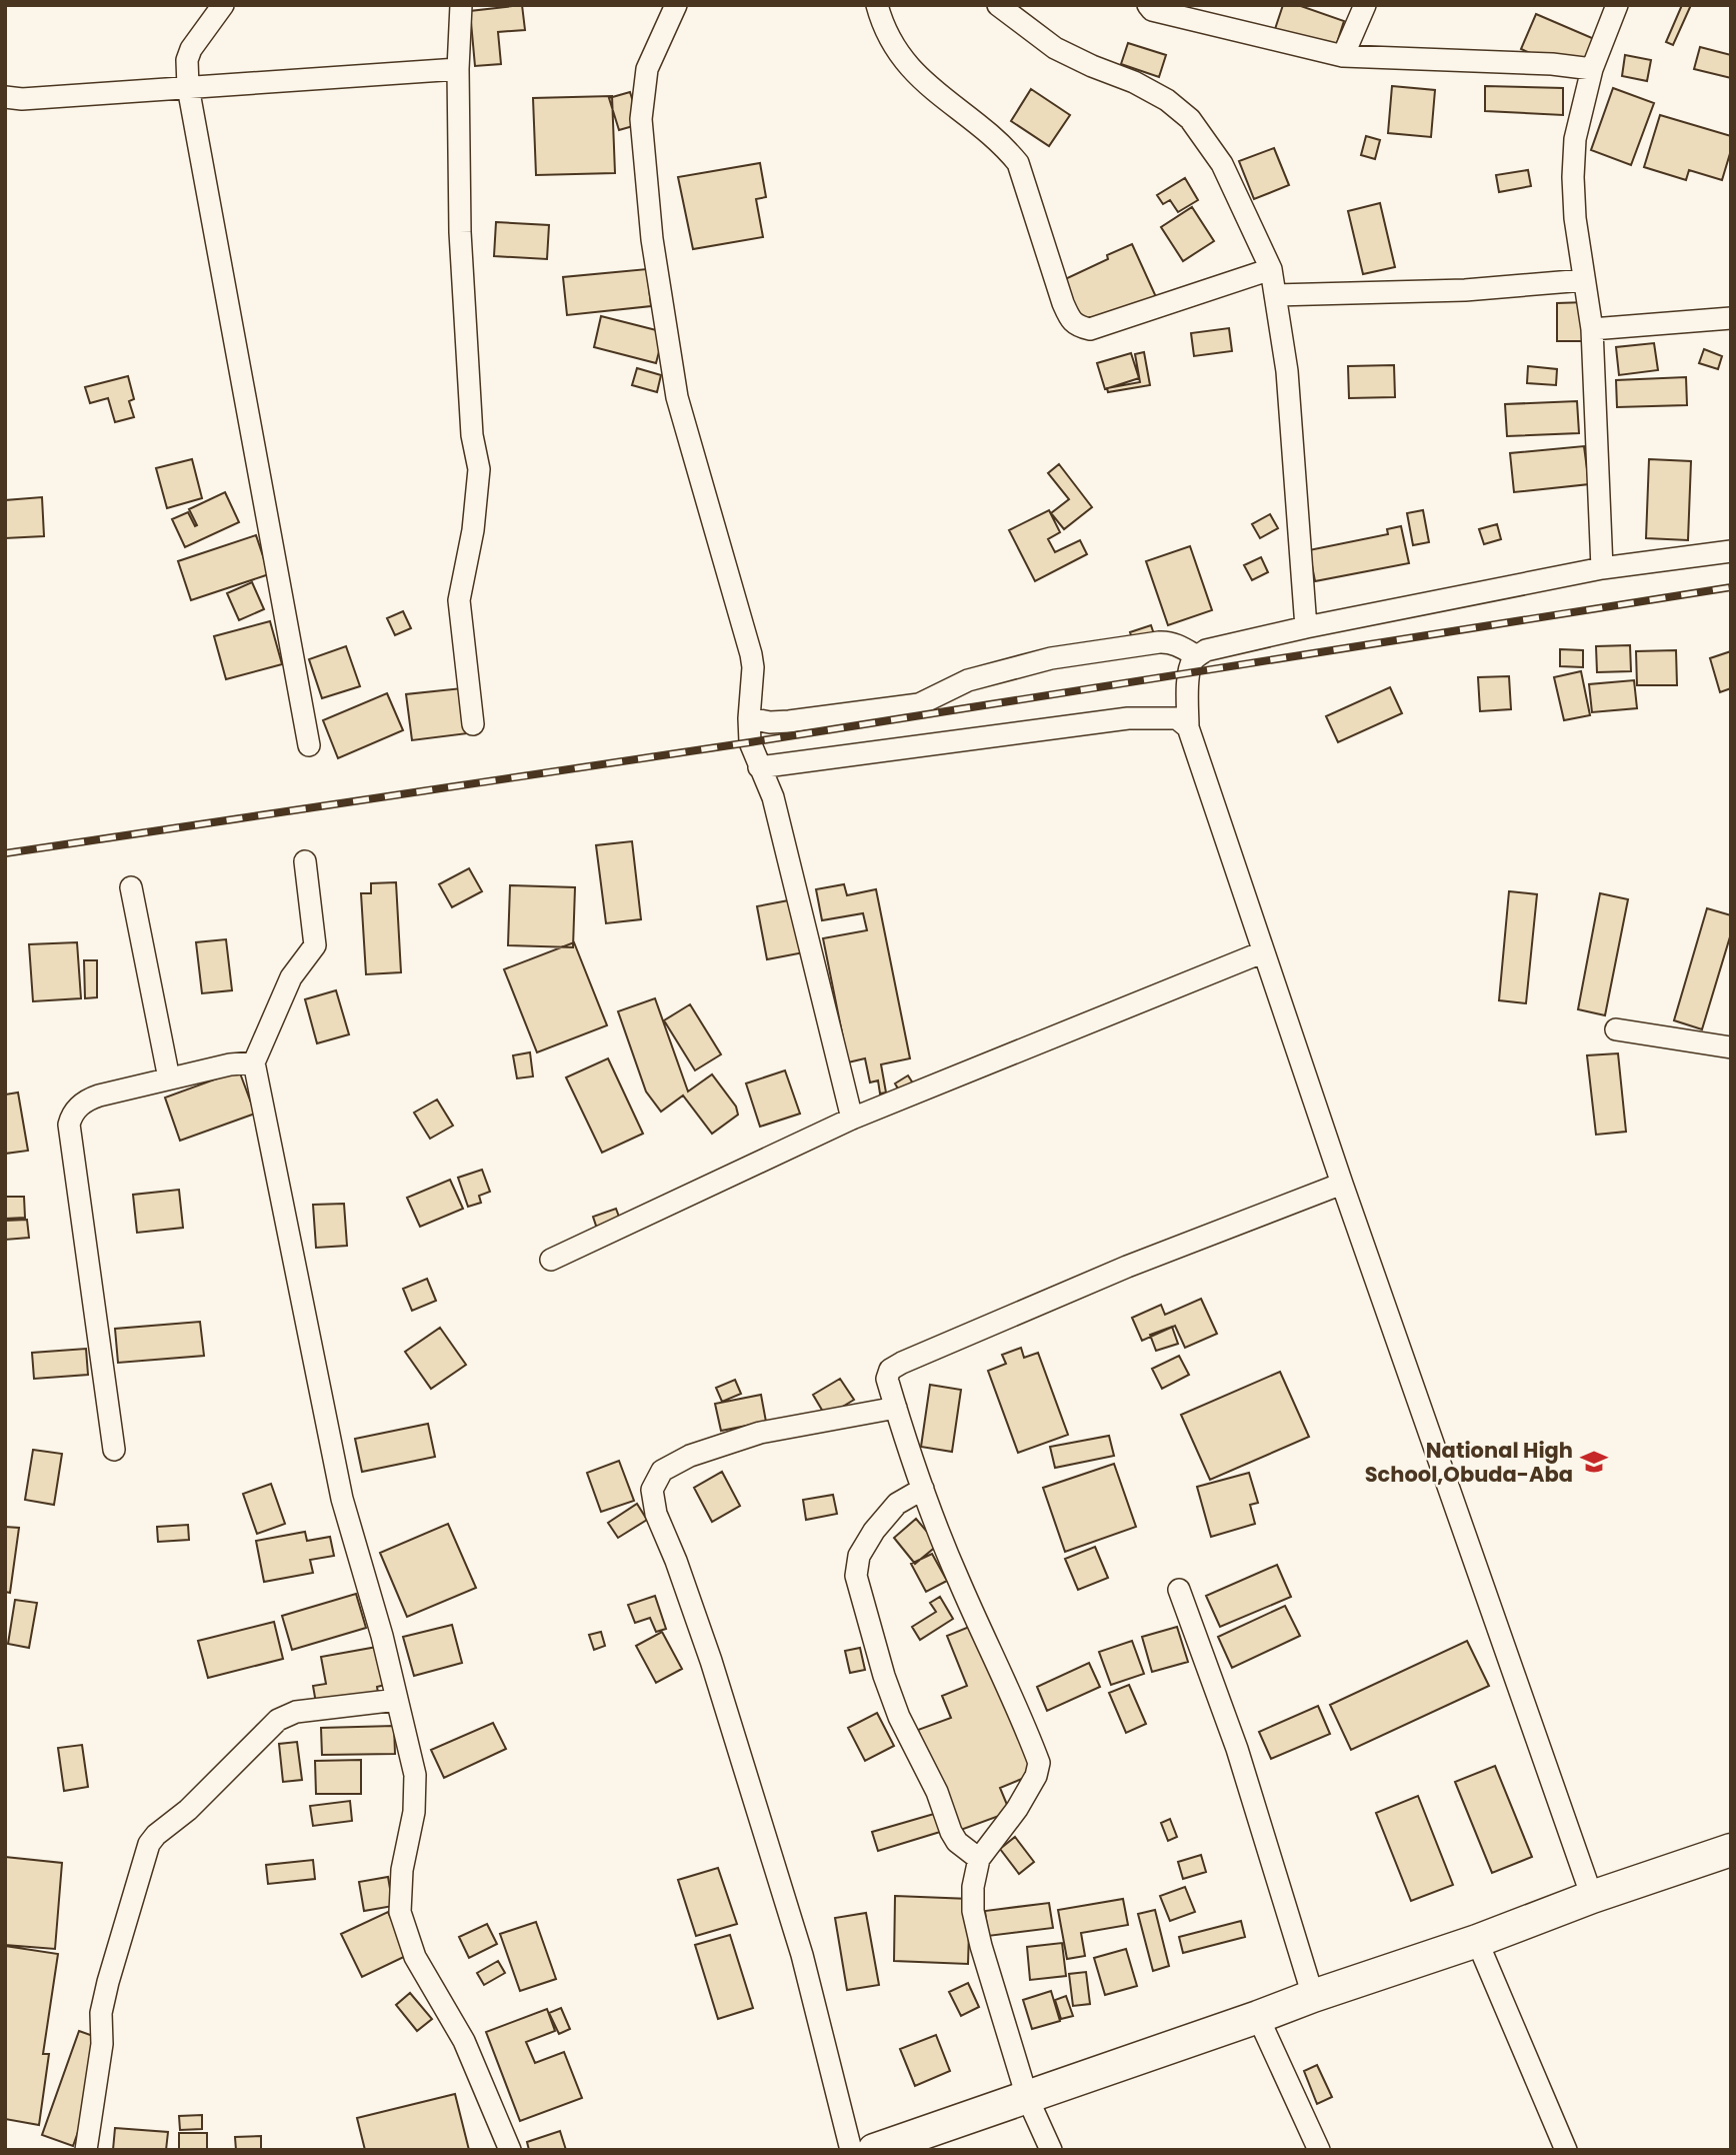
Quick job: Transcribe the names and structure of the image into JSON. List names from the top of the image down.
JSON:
{
  "places": {
    "school or university": ["National High School,Obuda-Aba"]
  }
}
